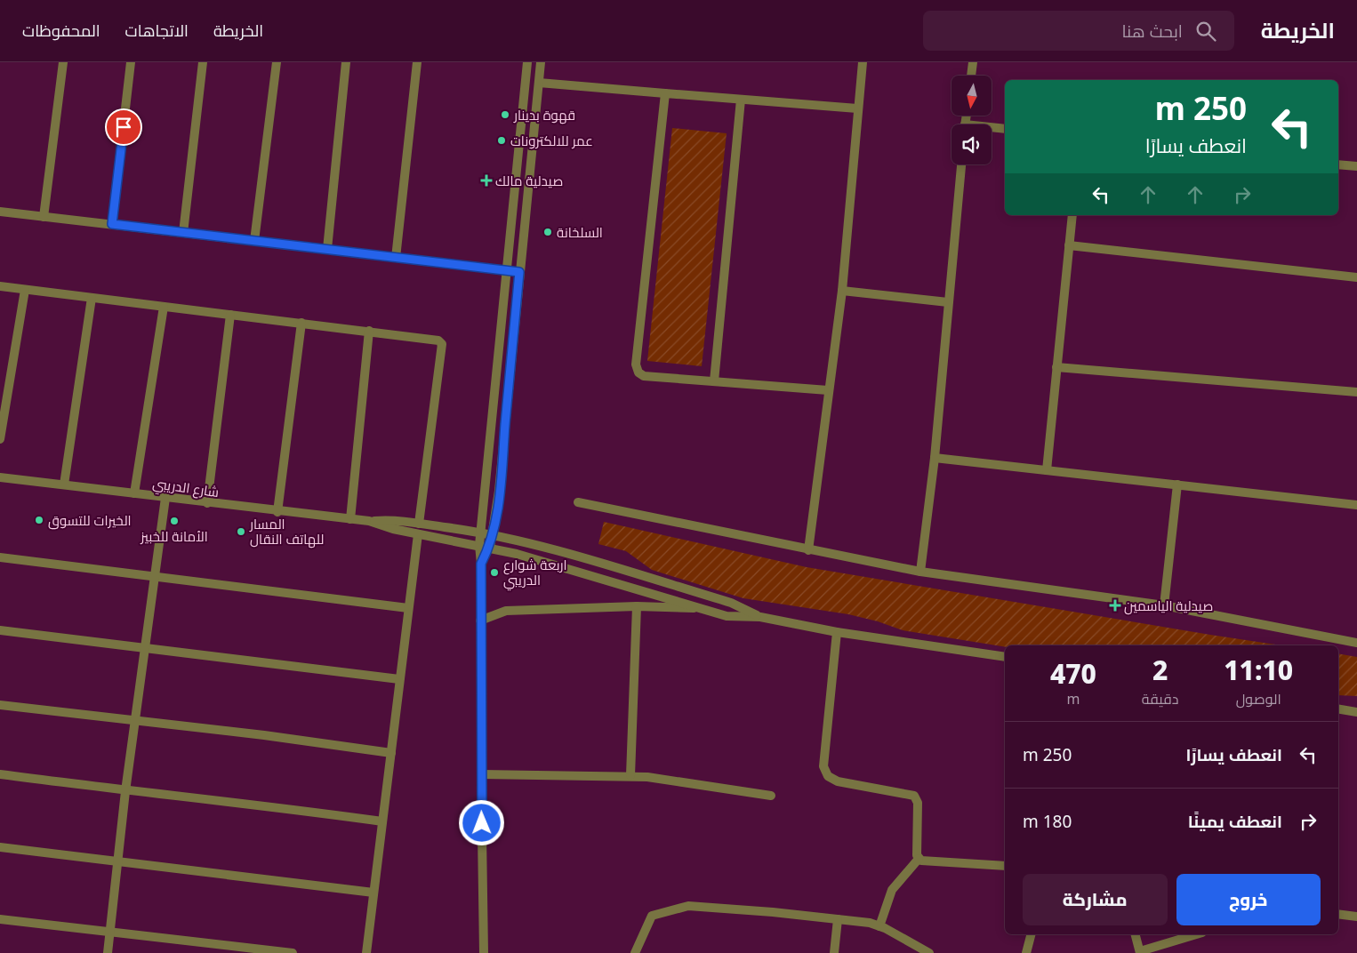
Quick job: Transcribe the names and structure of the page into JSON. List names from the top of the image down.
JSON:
{
  "streets": {
    "street": ["شارع الدريبي"]
  },
  "places": {
    "other": [
      "قهوة بدينار",
      "عمر للالكترونات",
      "السلخانة",
      "الخيرات للتسوق",
      "الأمانة للخبيز",
      "المسار للهاتف النقال",
      "اربعة شوارع الدريبي"
    ],
    "health": ["صيدلية مالك", "صيدلية الياسمين"]
  },
  "north": "bottom",
  "page": {
    "header": "الخريطة",
    "search": "ابحث هنا",
    "nav": ["الخريطة", "الاتجاهات", "المحفوظات"],
    "turn": ["250 m", "انعطف يسارًا"],
    "eta": [
      "11:10",
      "الوصول",
      "2",
      "دقيقة",
      "470",
      "m"
    ],
    "list": [
      {
        "name": "انعطف يسارًا",
        "value": "250 m"
      },
      {
        "name": "انعطف يمينًا",
        "value": "180 m"
      }
    ],
    "buttons": ["خروج", "مشاركة"]
  }
}
